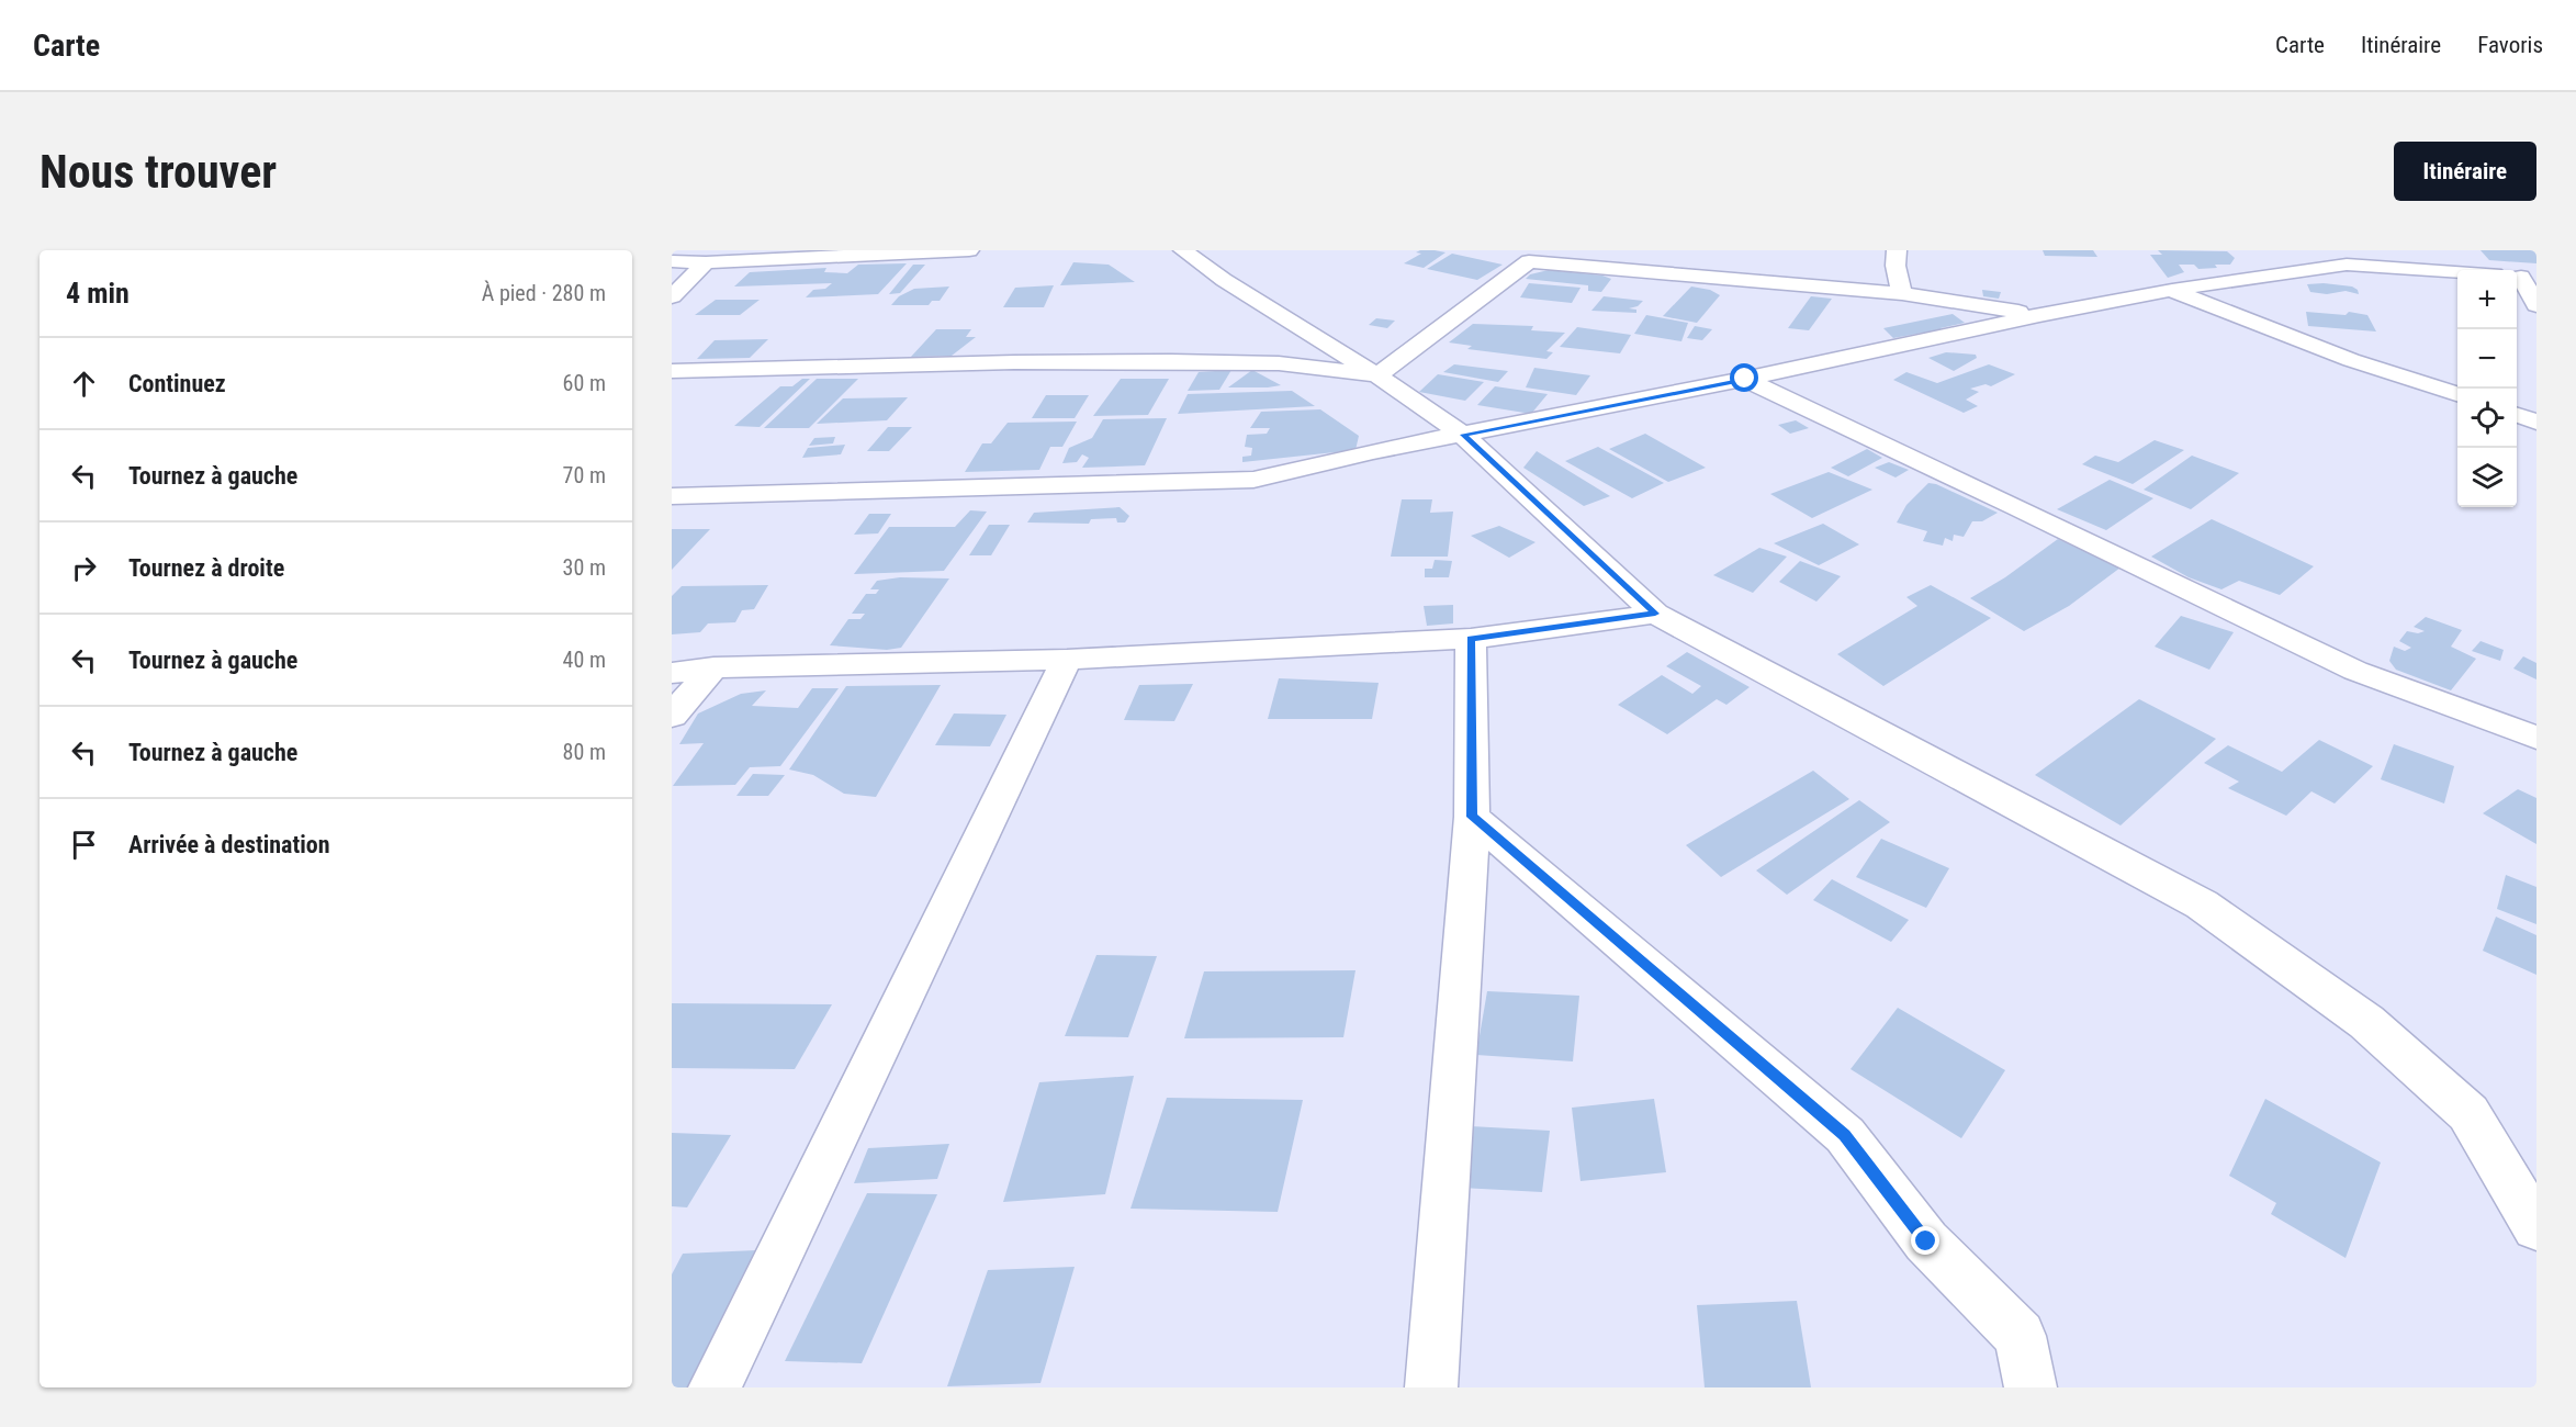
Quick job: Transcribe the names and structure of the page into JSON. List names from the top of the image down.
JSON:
{
  "page": {
    "header": "Carte",
    "nav": ["Carte", "Itinéraire", "Favoris"],
    "buttons": "Itinéraire",
    "title": "Nous trouver",
    "heading": ["4 min", "À pied · 280 m"],
    "map_buttons": ["+", "−"],
    "list": [
      ["Continuez", "60 m"],
      ["Tournez à gauche", "70 m"],
      ["Tournez à droite", "30 m"],
      ["Tournez à gauche", "40 m"],
      ["Tournez à gauche", "80 m"],
      "Arrivée à destination"
    ]
  }
}
